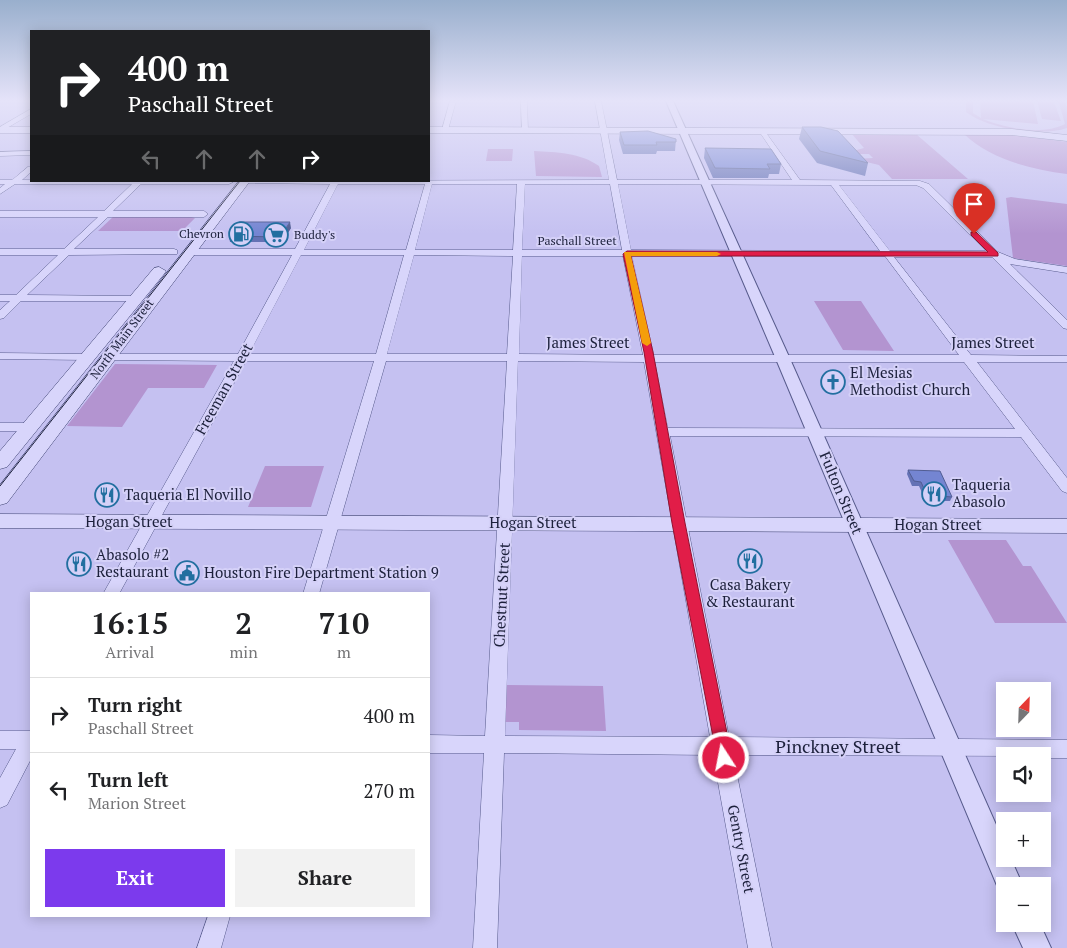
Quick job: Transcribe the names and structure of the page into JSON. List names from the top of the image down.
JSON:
{
  "streets": {
    "main road": ["North Main Street", "Hogan Street"],
    "street": [
      "Paschall Street",
      "James Street",
      "Freeman Street",
      "Fulton Street",
      "Chestnut Street",
      "Pinckney Street",
      "Gentry Street"
    ]
  },
  "crossings": [
    ["Paschall Street", "North Main Street"],
    ["Paschall Street", "Freeman Street"],
    ["Paschall Street", "Fulton Street"],
    ["Paschall Street", "Chestnut Street"],
    ["Paschall Street", "Gentry Street"],
    ["North Main Street", "James Street"],
    ["James Street", "Freeman Street"],
    ["James Street", "Fulton Street"],
    ["James Street", "Chestnut Street"],
    ["James Street", "Gentry Street"],
    ["Freeman Street", "Hogan Street"],
    ["Fulton Street", "Hogan Street"],
    ["Fulton Street", "Pinckney Street"],
    ["Hogan Street", "Chestnut Street"],
    ["Hogan Street", "Gentry Street"],
    ["Chestnut Street", "Pinckney Street"],
    ["Pinckney Street", "Gentry Street"]
  ],
  "places": {
    "fuel station": ["Chevron"],
    "supermarket": ["Buddy's"],
    "church": ["El Mesias Methodist Church"],
    "restaurant": [
      "Taqueria Abasolo",
      "Taqueria El Novillo",
      "Casa Bakery & Restaurant",
      "Abasolo #2 Restaurant"
    ],
    "public building": ["Houston Fire Department Station 9"]
  },
  "north": "top right",
  "page": {
    "turn": ["400 m", "Paschall Street"],
    "eta": [
      "16:15",
      "Arrival",
      "2",
      "min",
      "710",
      "m"
    ],
    "list": [
      {
        "name": "Turn right",
        "note": "Paschall Street",
        "value": "400 m"
      },
      {
        "name": "Turn left",
        "note": "Marion Street",
        "value": "270 m"
      }
    ],
    "map_buttons": ["+", "−"],
    "buttons": ["Exit", "Share"]
  }
}
